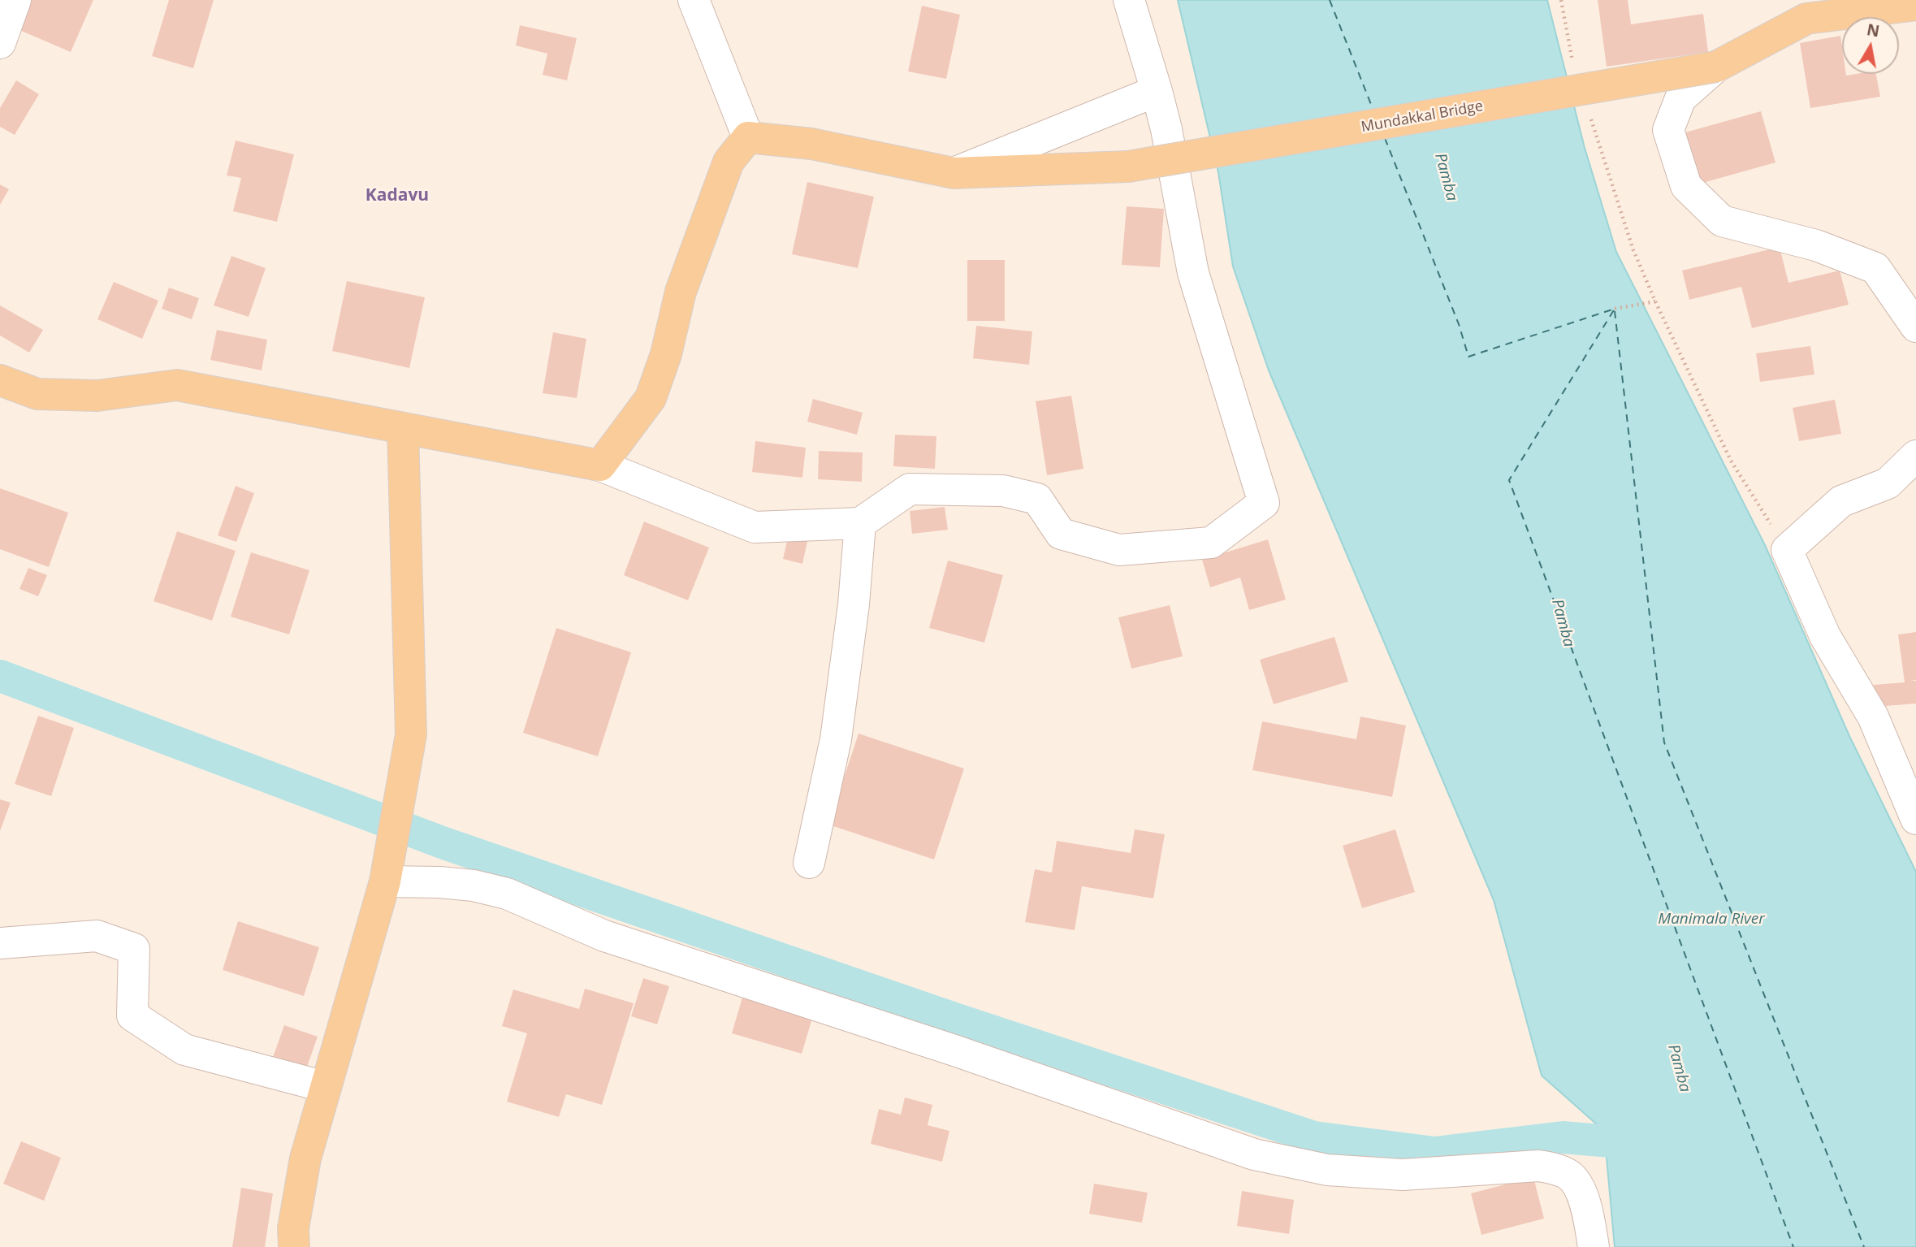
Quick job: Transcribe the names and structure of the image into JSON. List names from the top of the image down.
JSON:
{
  "streets": {
    "main road": ["Mundakkal Bridge"]
  },
  "districts": ["Kadavu"],
  "water": ["Pamba", "Manimala River"],
  "north": "top"
}
